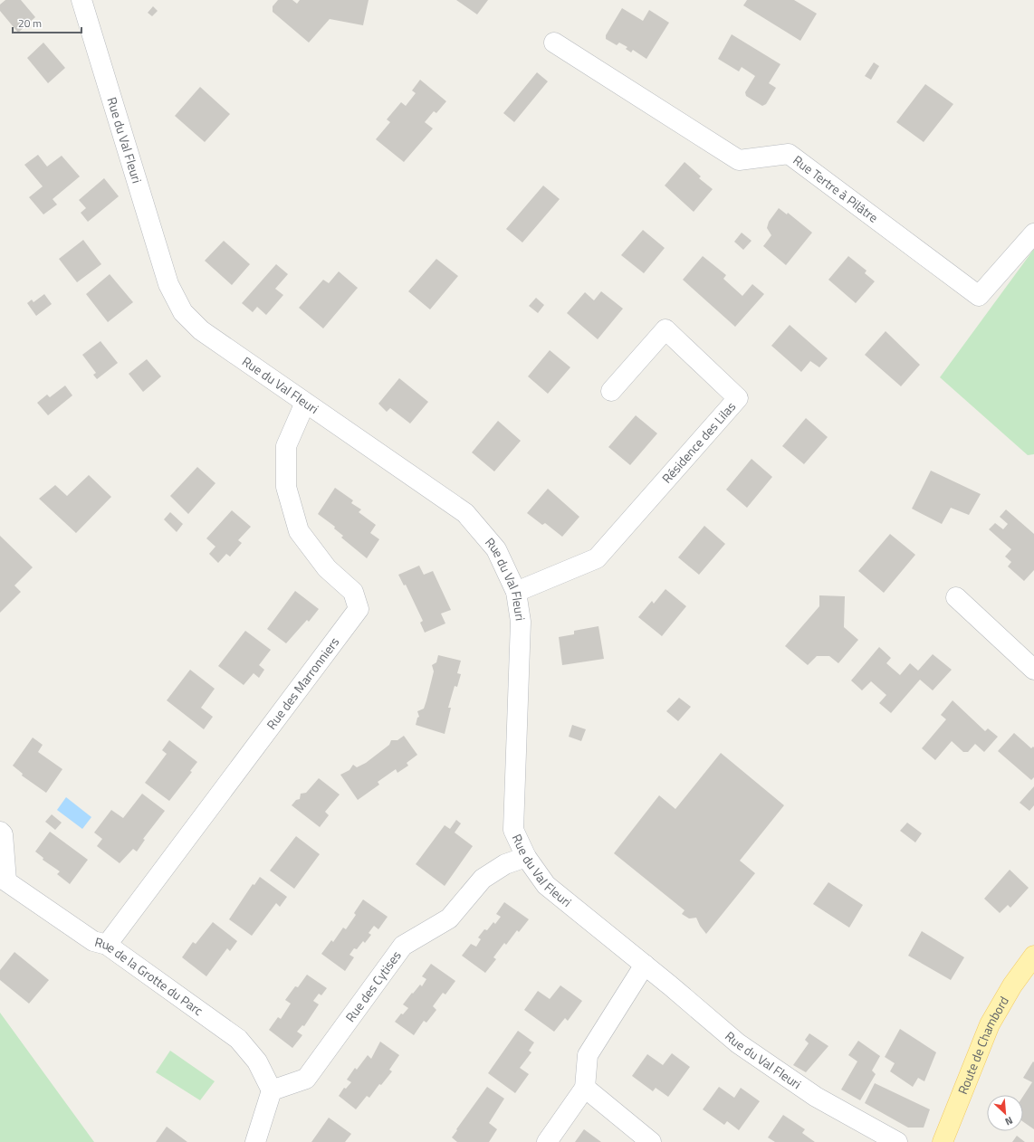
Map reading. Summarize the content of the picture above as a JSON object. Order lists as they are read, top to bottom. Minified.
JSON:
{"streets":{"main road":["Route de Chambord"],"street":["Rue du Val Fleuri","Rue Tertre à Pilâtre","Résidence des Lilas","Rue des Marronniers","Rue de la Grotte du Parc","Rue des Cytises"]},"crossings":[["Rue du Val Fleuri","Résidence des Lilas"],["Rue du Val Fleuri","Rue des Marronniers"],["Rue du Val Fleuri","Rue des Cytises"],["Rue des Marronniers","Rue de la Grotte du Parc"],["Rue de la Grotte du Parc","Rue des Cytises"]],"scale_bar":"20 m","north":"bottom right"}
